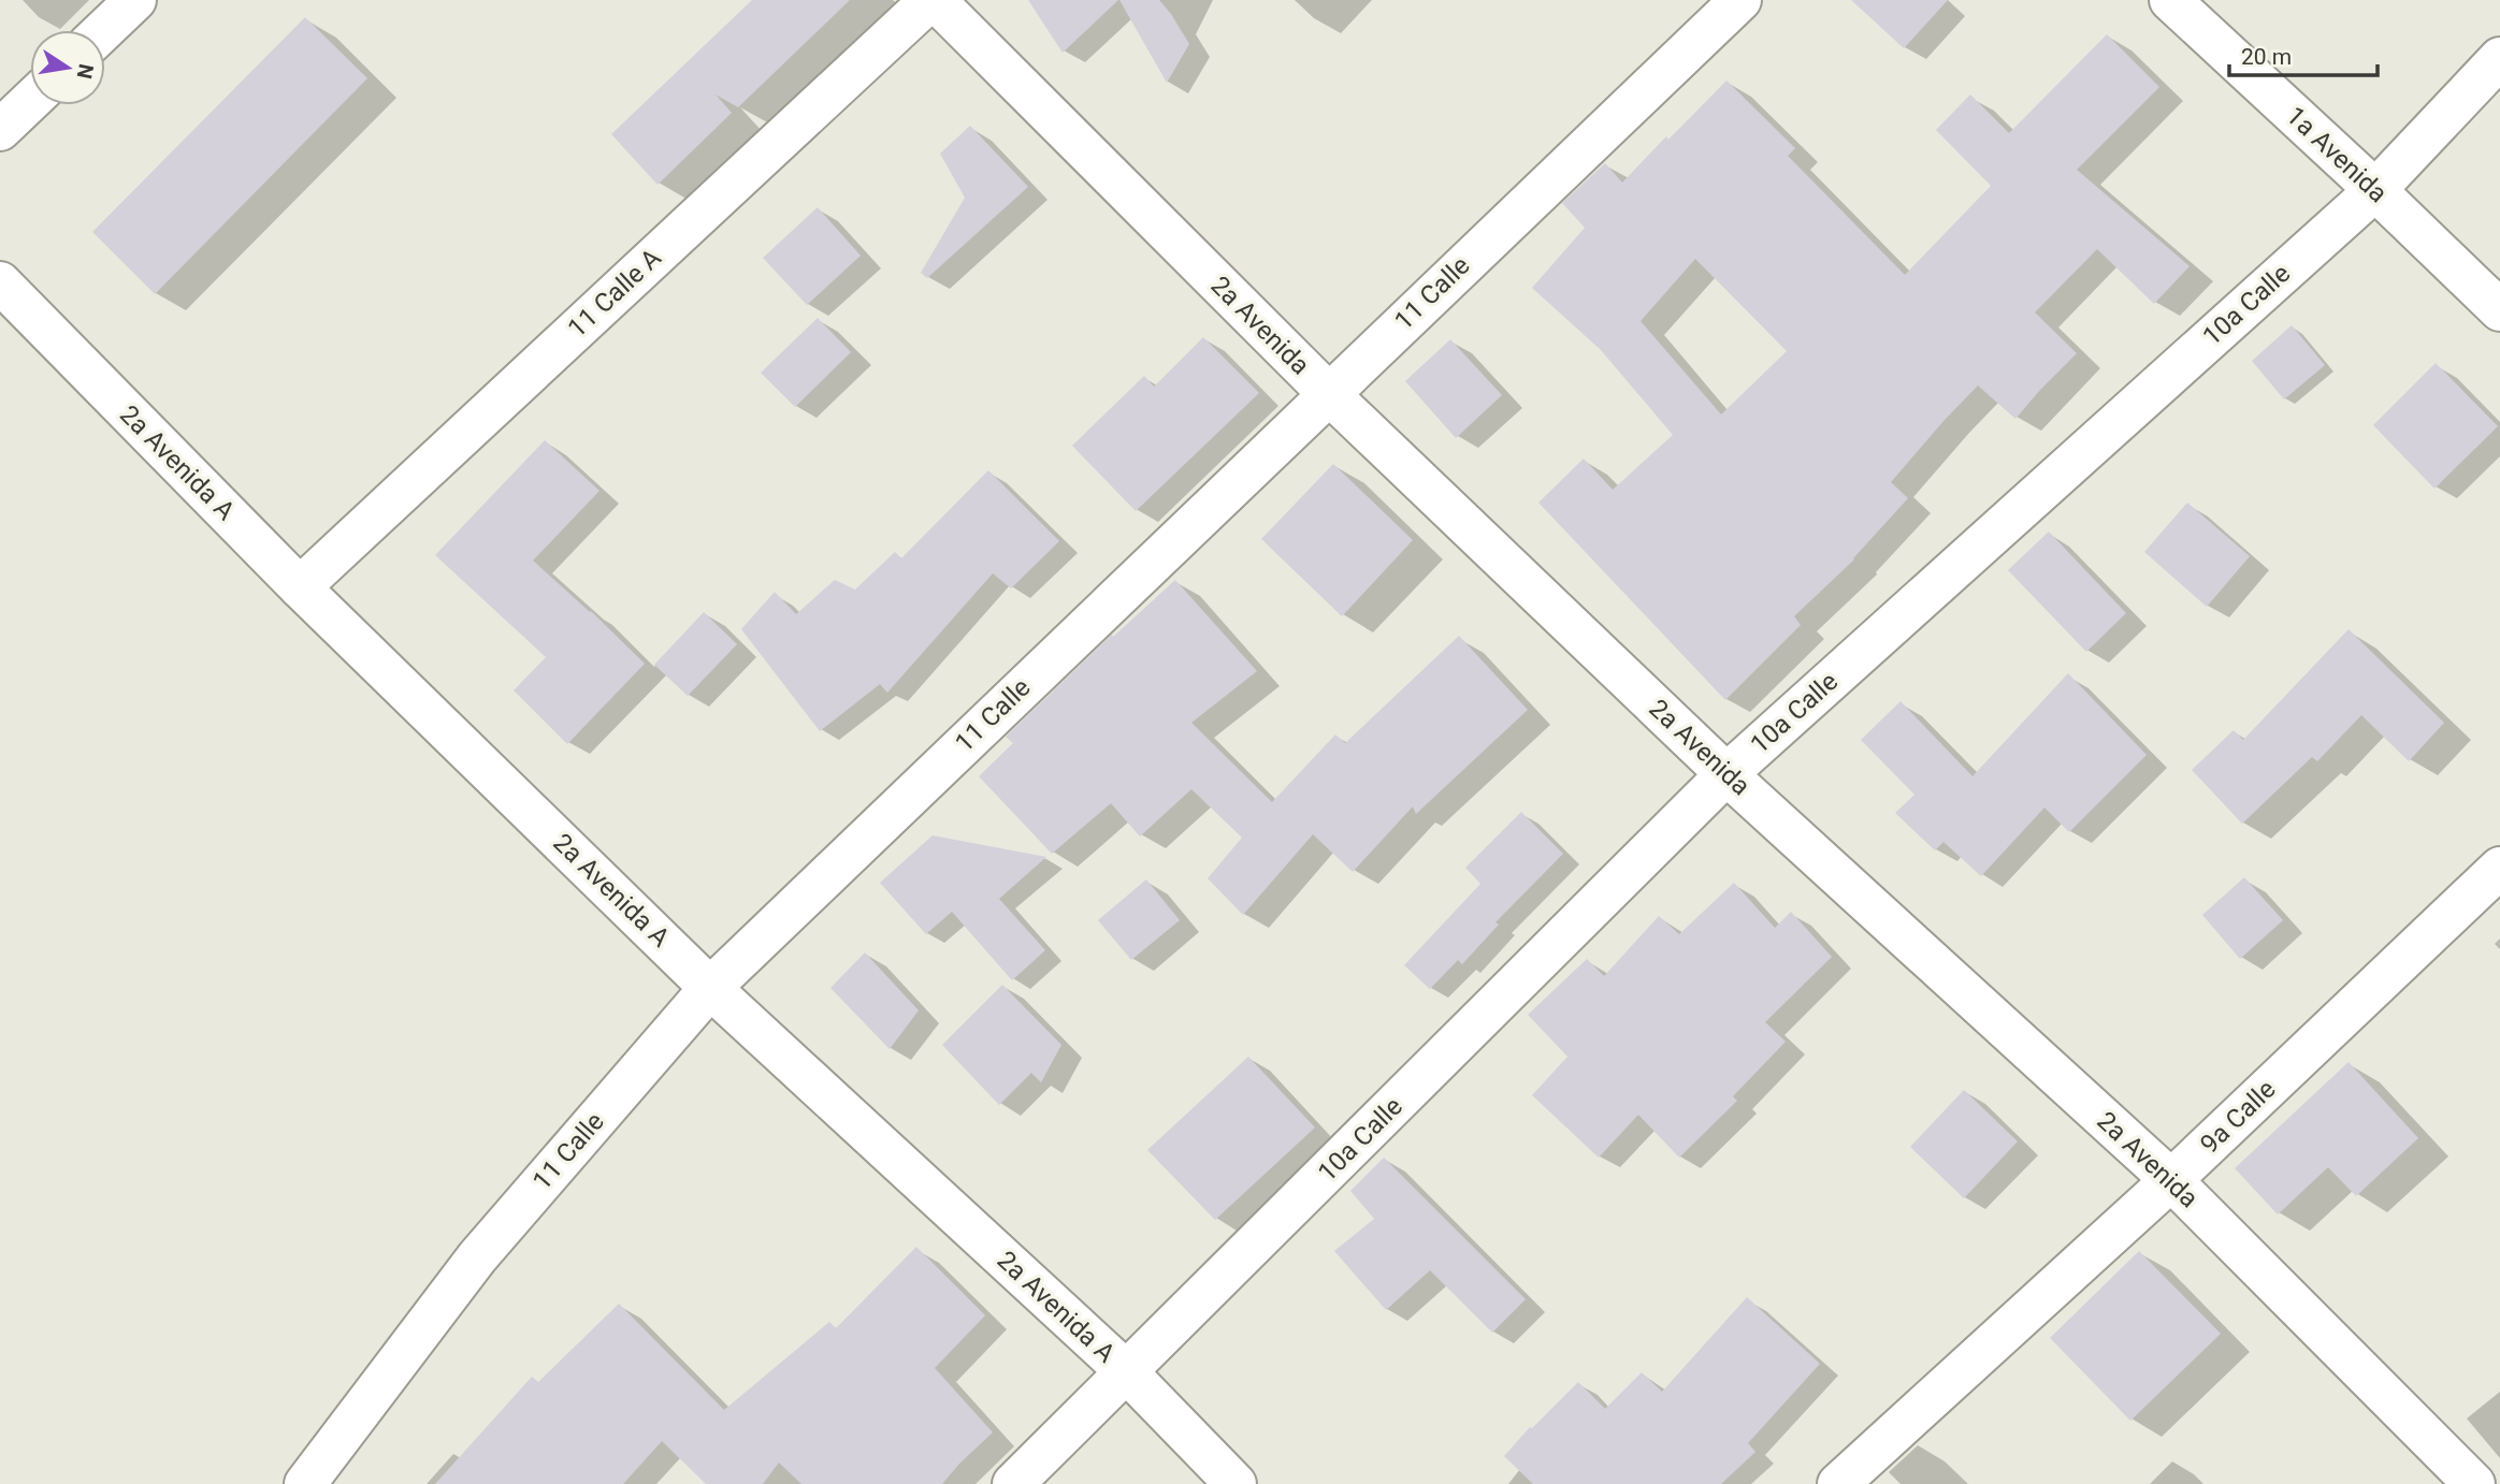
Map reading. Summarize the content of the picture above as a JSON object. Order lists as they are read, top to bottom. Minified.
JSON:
{"streets":{"street":["1a Avenida","11 Calle A","11 Calle","10a Calle","2a Avenida","2a Avenida A","9a Calle"]},"crossings":[["1a Avenida","10a Calle"],["11 Calle A","2a Avenida"],["11 Calle A","2a Avenida A"],["11 Calle","2a Avenida"],["11 Calle","2a Avenida A"],["10a Calle","2a Avenida"],["10a Calle","2a Avenida A"],["2a Avenida","9a Calle"]],"scale_bar":"20 m","north":"right"}
